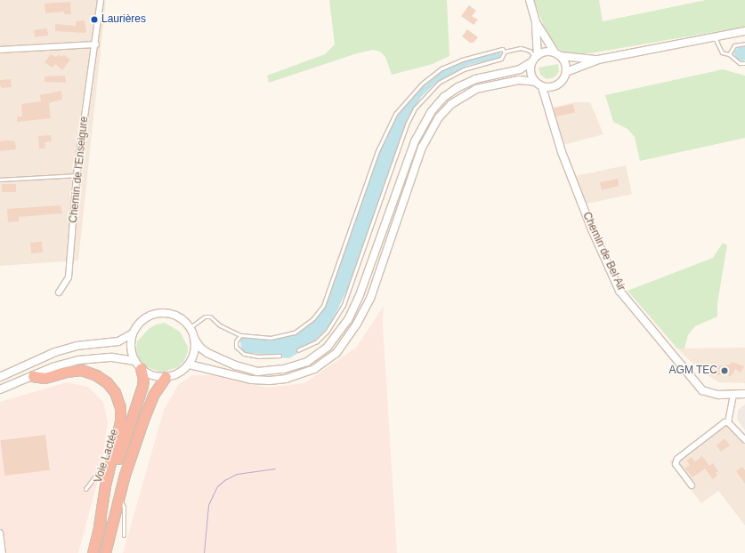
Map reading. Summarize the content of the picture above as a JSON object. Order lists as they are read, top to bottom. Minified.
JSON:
{"streets":{"highway":["Voie Lactée"],"main road":["Chemin de Bel Air"],"street":["Chemin de l'Enseigure"]},"places":["Laurières","AGM TEC"]}
